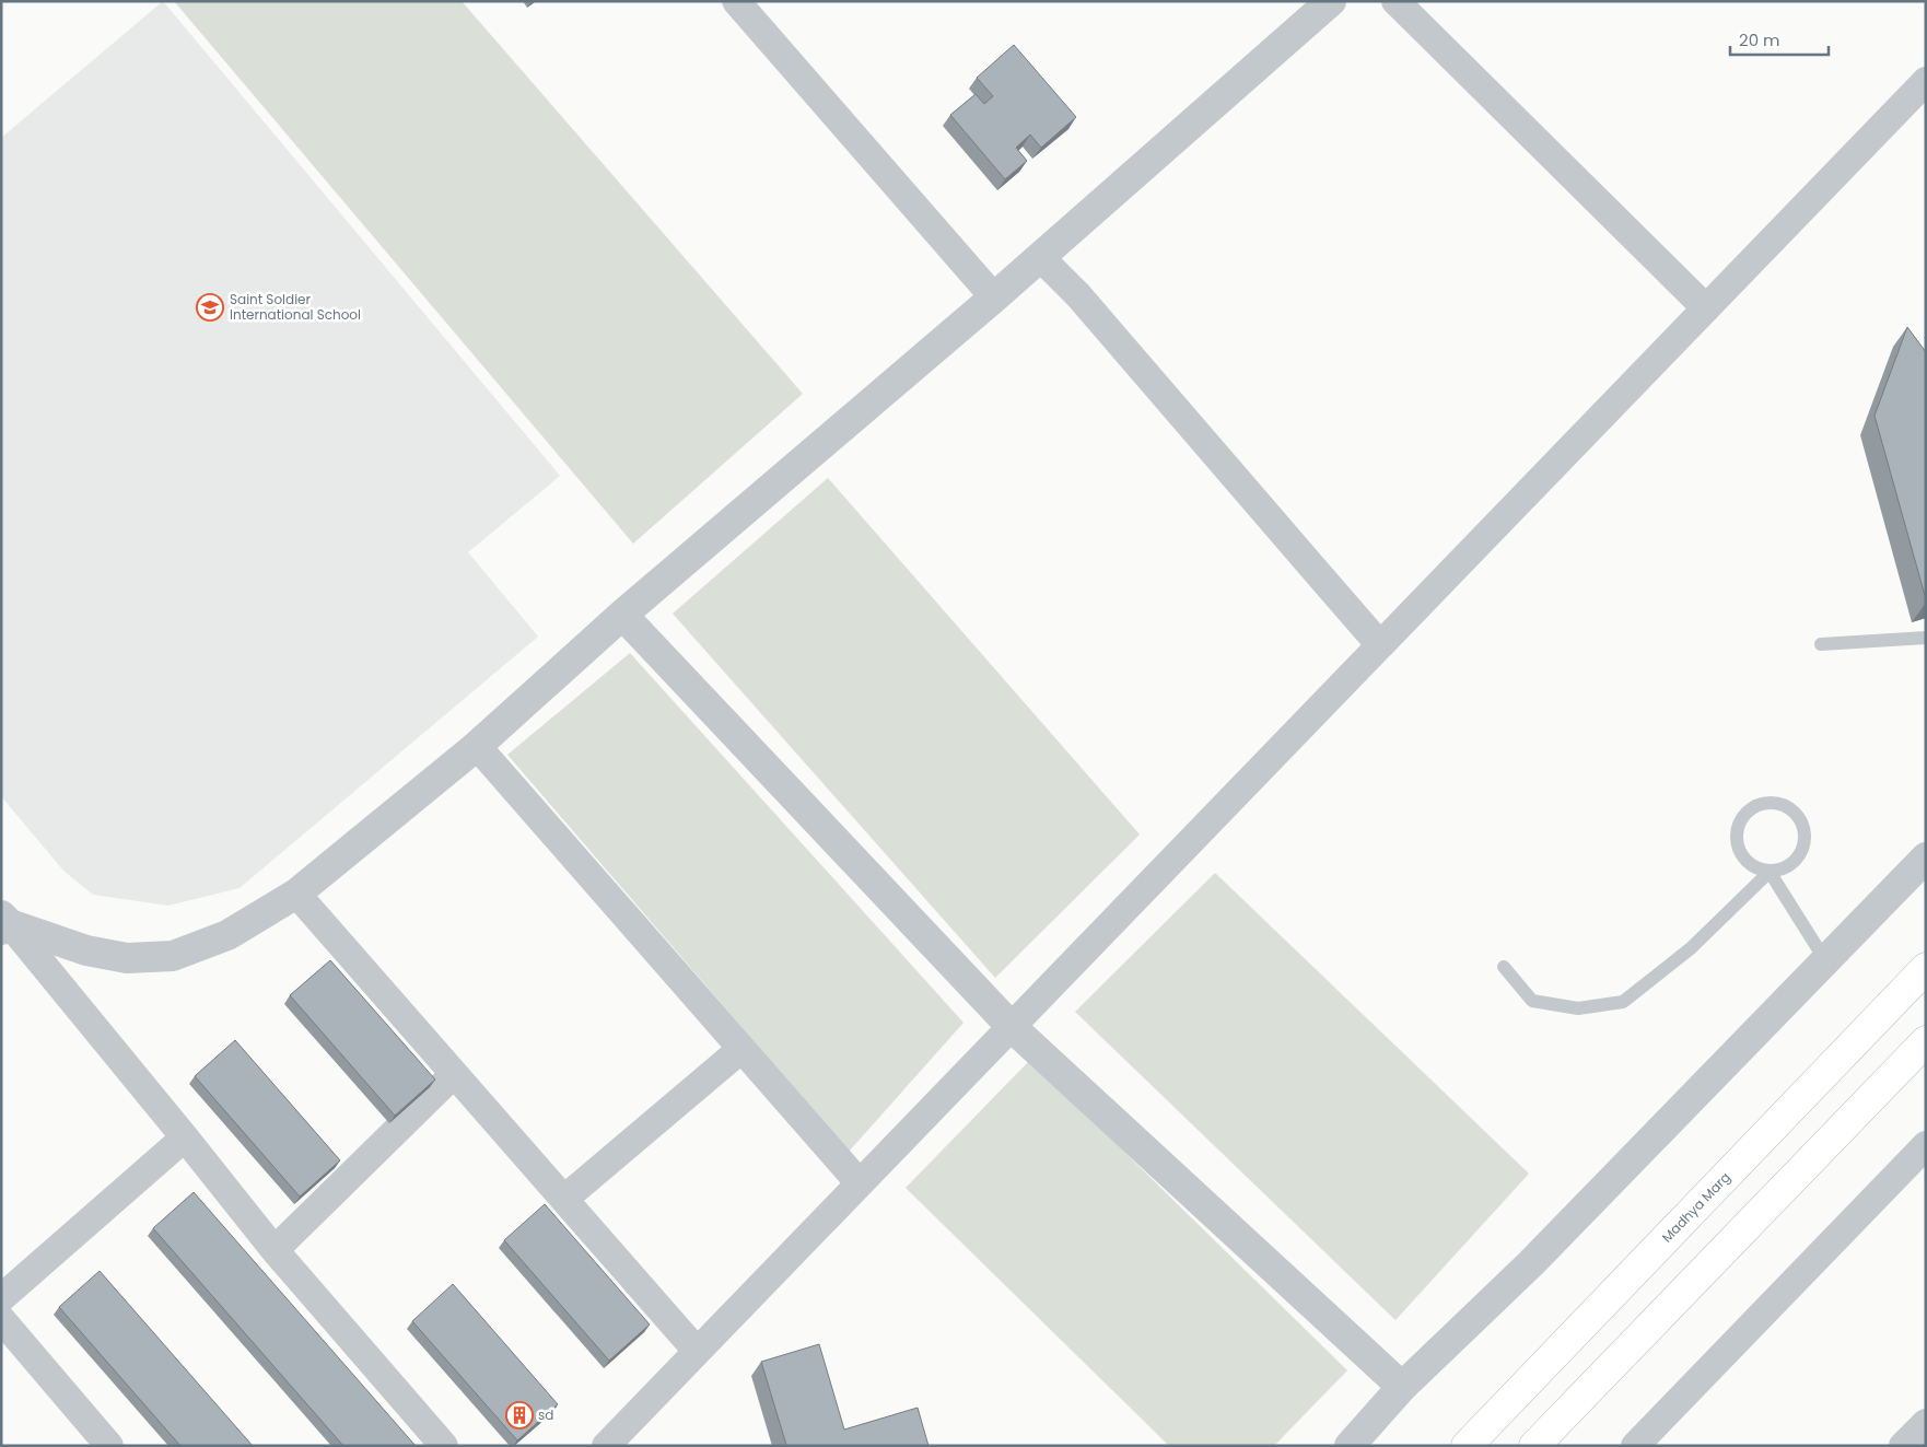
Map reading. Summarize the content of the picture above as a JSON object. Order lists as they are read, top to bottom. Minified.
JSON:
{"streets":{"main road":["Madhya Marg"]},"places":{"school or university":["Saint Soldier International School"],"building":["sd"]},"scale_bar":"20 m"}
